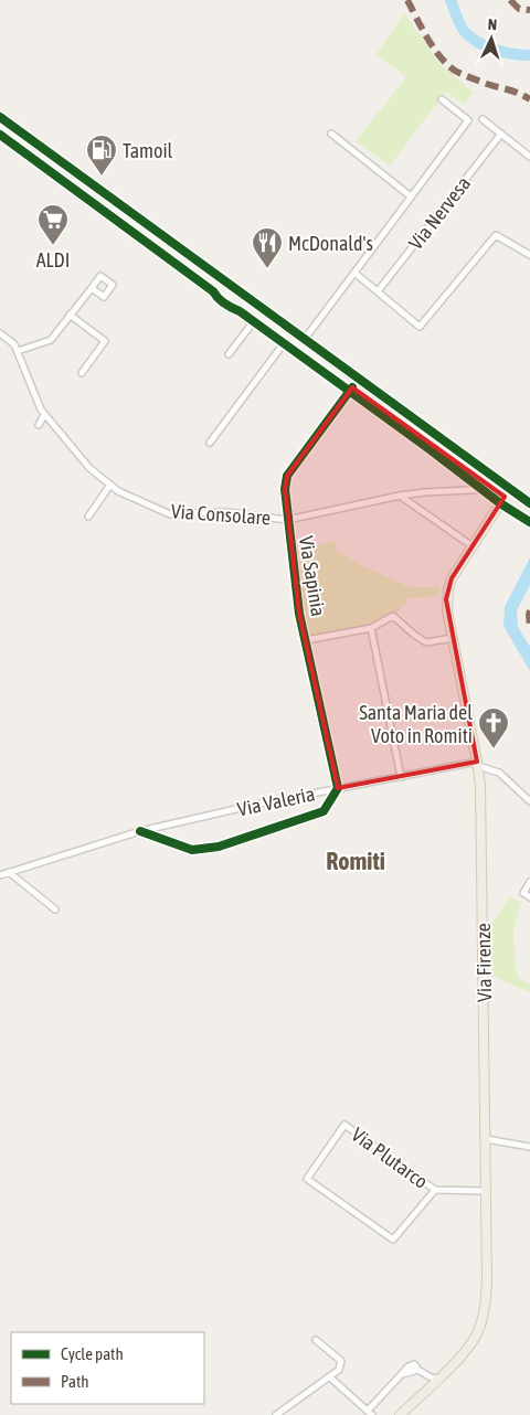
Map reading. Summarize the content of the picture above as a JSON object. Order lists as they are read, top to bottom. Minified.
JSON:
{"streets":{"main road":["Via Firenze"],"street":["Via Nervesa","Via Consolare","Via Sapinia","Via Valeria","Via Plutarco"]},"crossings":[["Via Consolare","Via Sapinia"],["Via Sapinia","Via Valeria"],["Via Valeria","Via Firenze"]],"districts":["Romiti"],"places":{"fuel station":["Tamoil"],"supermarket":["ALDI"],"restaurant":["McDonald's"],"church":["Santa Maria del Voto in Romiti"]},"legend":["Cycle path","Path"],"north":"top"}
